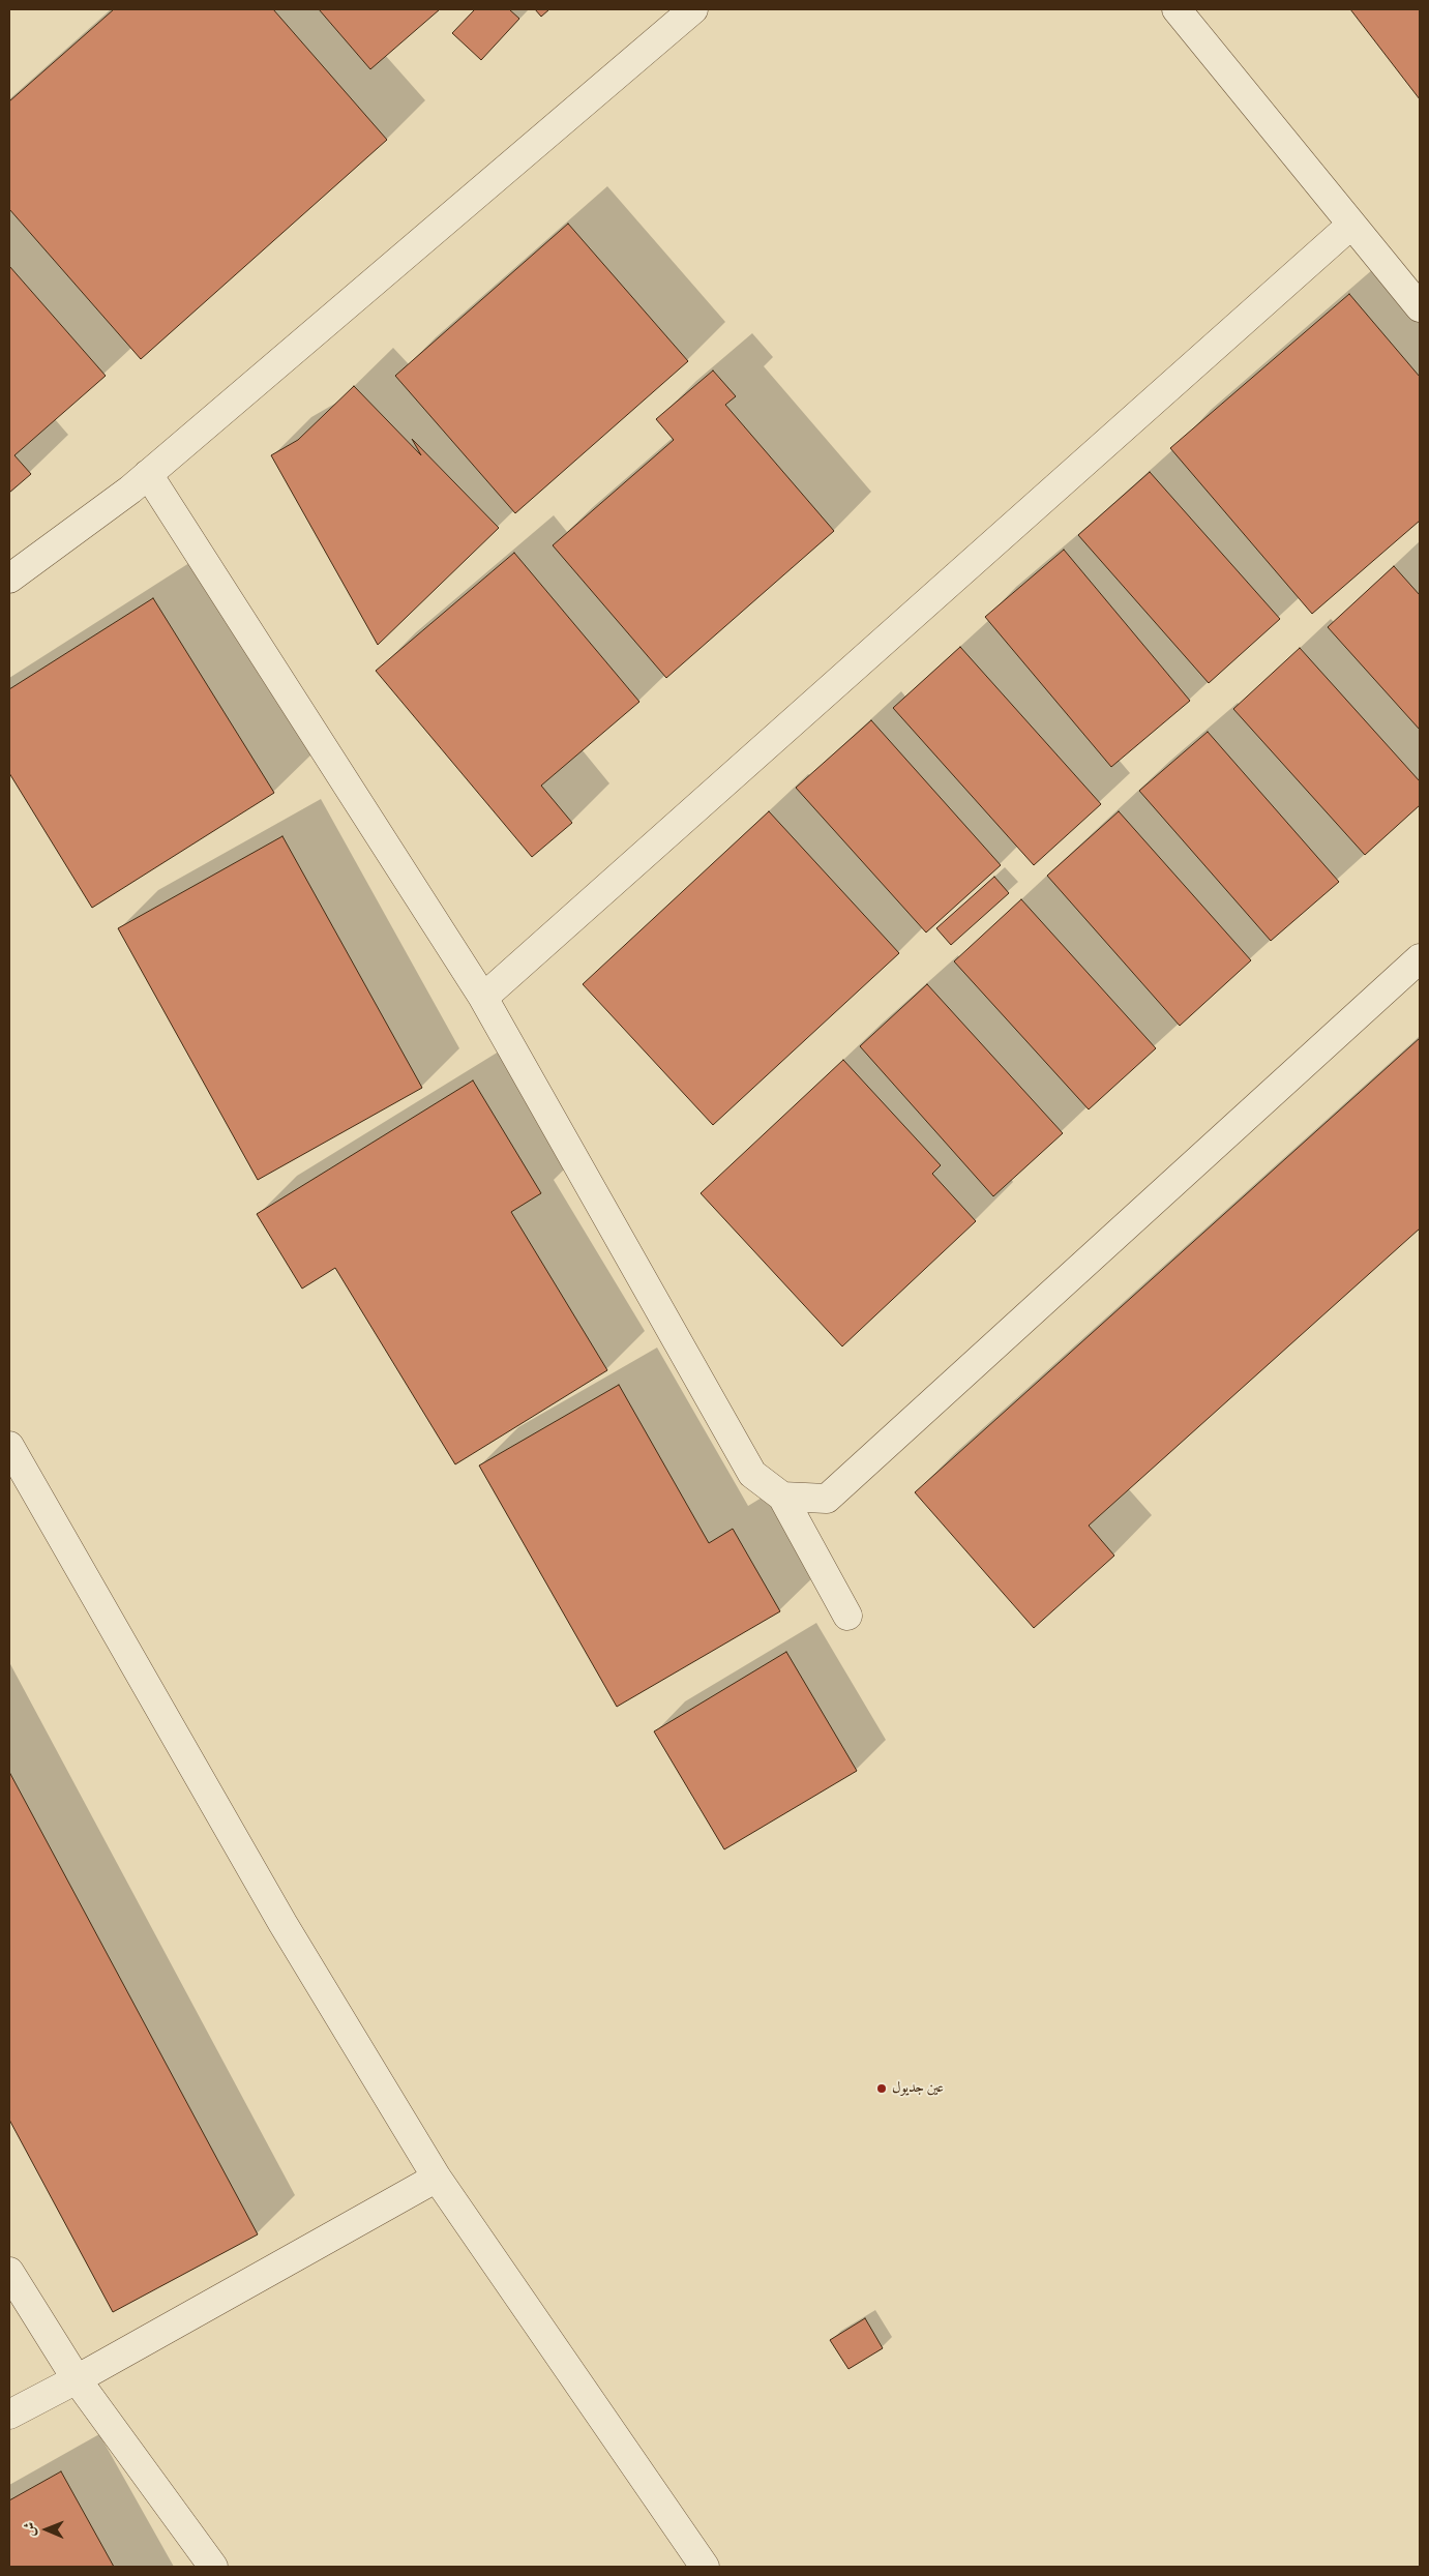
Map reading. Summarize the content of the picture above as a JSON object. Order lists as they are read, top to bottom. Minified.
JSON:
{"places":["عين جديول"],"north":"left"}
